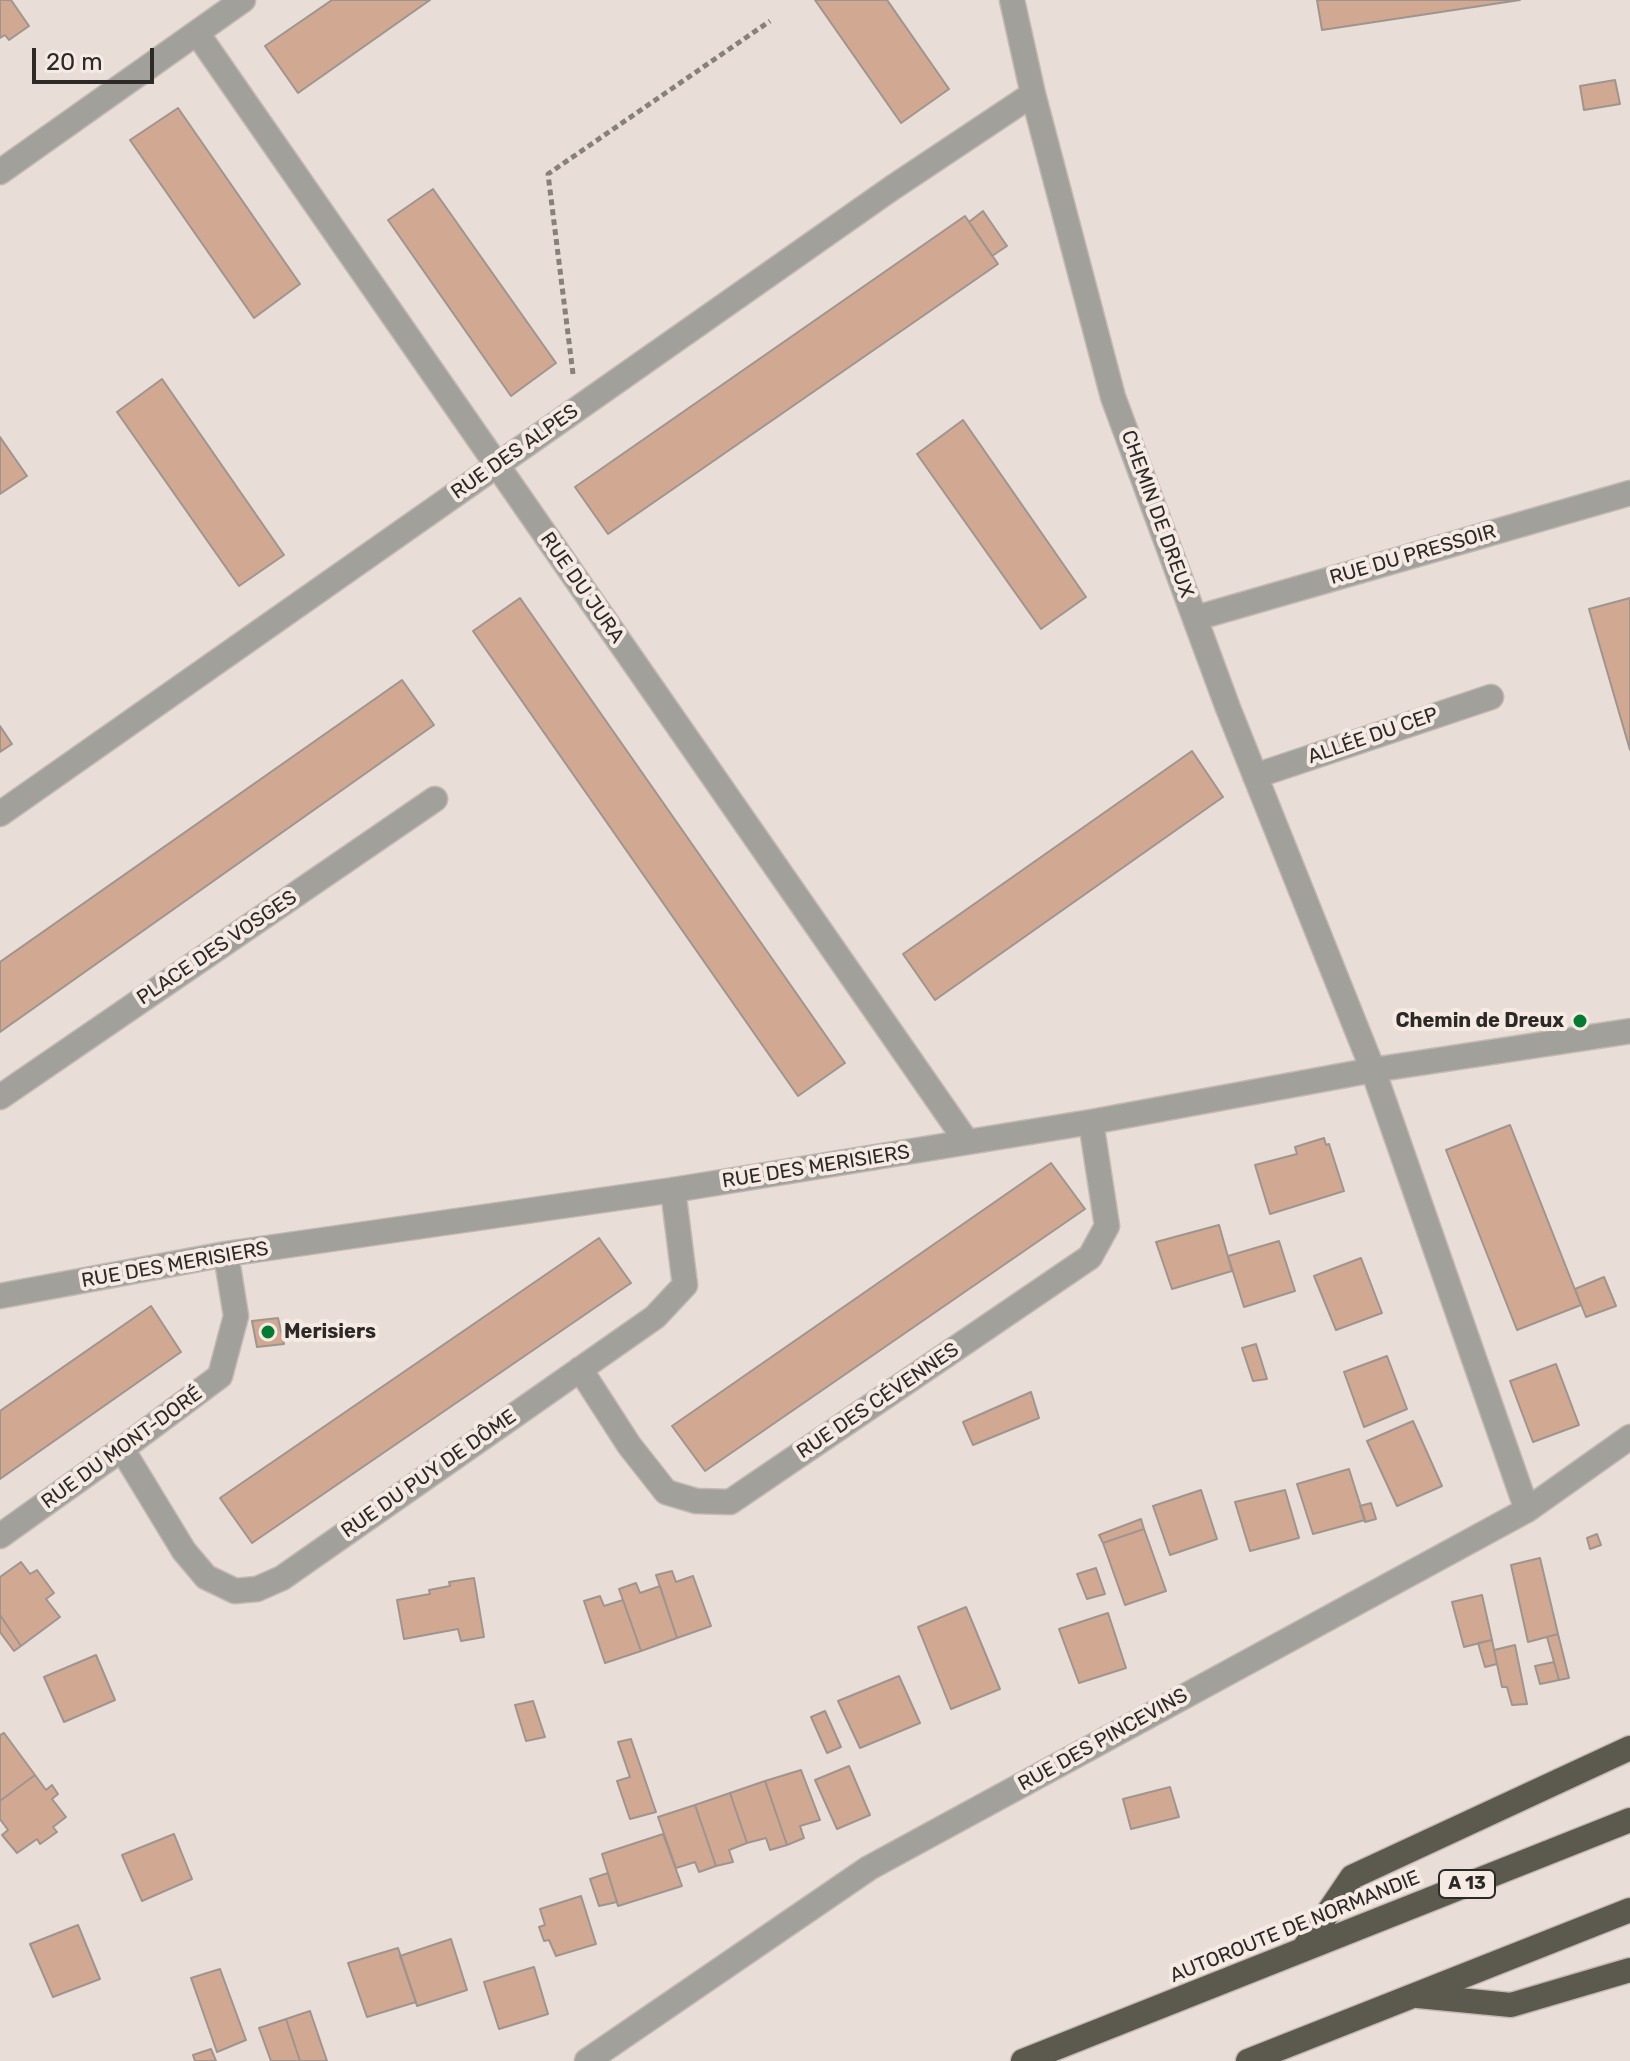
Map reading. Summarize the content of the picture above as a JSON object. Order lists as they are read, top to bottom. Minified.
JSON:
{"streets":{"highway":["A 13","AUTOROUTE DE NORMANDIE"],"street":["RUE DES ALPES","CHEMIN DE DREUX","RUE DU PRESSOIR","RUE DU JURA","ALLÉE DU CEP","PLACE DES VOSGES","RUE DES MERISIERS","RUE DES CÉVENNES","RUE DU MONT-DORÉ","RUE DU PUY DE DÔME","RUE DES PINCEVINS"]},"crossings":[["RUE DES ALPES","CHEMIN DE DREUX"],["RUE DES ALPES","RUE DU JURA"],["CHEMIN DE DREUX","RUE DU PRESSOIR"],["CHEMIN DE DREUX","ALLÉE DU CEP"],["CHEMIN DE DREUX","RUE DES MERISIERS"],["CHEMIN DE DREUX","RUE DES PINCEVINS"],["RUE DU JURA","RUE DES MERISIERS"],["RUE DES MERISIERS","RUE DES CÉVENNES"],["RUE DES MERISIERS","RUE DU MONT-DORÉ"],["RUE DES MERISIERS","RUE DU PUY DE DÔME"],["RUE DES CÉVENNES","RUE DU PUY DE DÔME"],["RUE DU MONT-DORÉ","RUE DU PUY DE DÔME"]],"places":["Chemin de Dreux","Merisiers"],"scale_bar":"20 m"}
